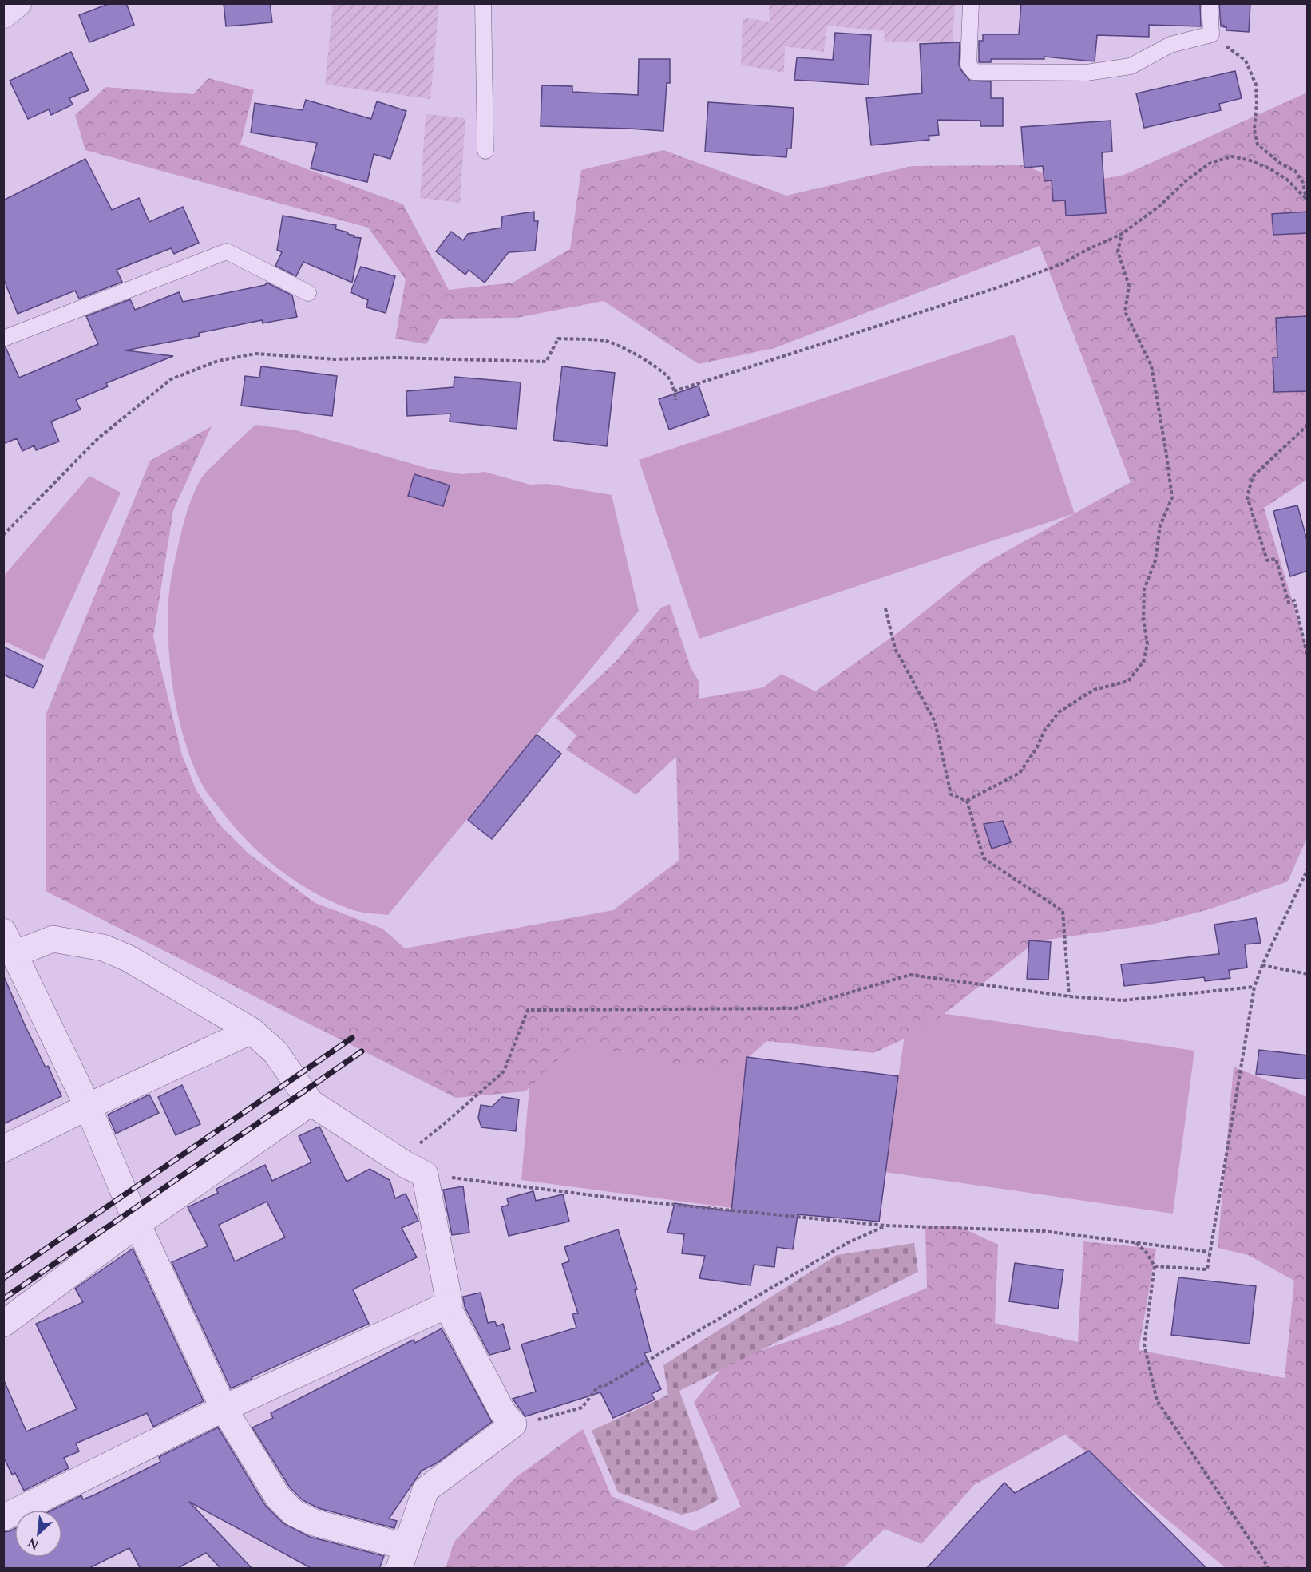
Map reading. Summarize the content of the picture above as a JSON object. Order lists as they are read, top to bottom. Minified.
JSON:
{"north":"bottom left"}
